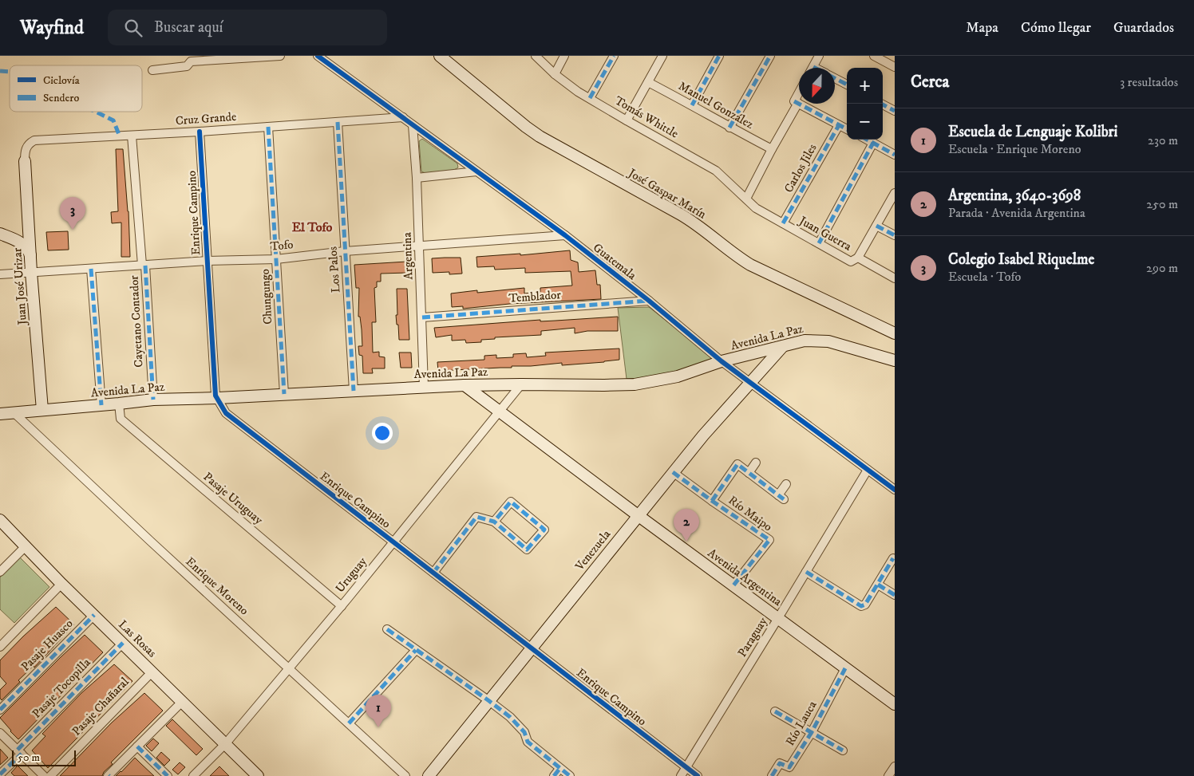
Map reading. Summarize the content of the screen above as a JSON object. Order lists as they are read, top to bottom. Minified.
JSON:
{"streets":{"street":["Manuel González","Tomás Whittle","Cruz Grande","Carlos Jiles","José Gaspar Marín","Enrique Campino","Juan Guerra","Tofo","Argentina","Guatemala","Los Palos","Juan José Urizar","Chungungo","Temblador","Cayetano Contador","Avenida La Paz","Pasaje Uruguay","Río Maipo","Venezuela","Uruguay","Avenida Argentina","Enrique Moreno","Paraguay","Las Rosas","Pasaje Huasco","Pasaje Tocopilla","Pasaje Chañaral","Río Lauca"]},"crossings":[["Tomás Whittle","Juan Guerra"],["Cruz Grande","Enrique Campino"],["Cruz Grande","Guatemala"],["Cruz Grande","Los Palos"],["Cruz Grande","Juan José Urizar"],["Cruz Grande","Chungungo"],["Cruz Grande","Cayetano Contador"],["Carlos Jiles","Juan Guerra"],["Enrique Campino","Tofo"],["Enrique Campino","Avenida La Paz"],["Enrique Campino","Venezuela"],["Enrique Campino","Uruguay"],["Enrique Campino","Paraguay"],["Tofo","Argentina"],["Tofo","Guatemala"],["Tofo","Los Palos"],["Tofo","Juan José Urizar"],["Tofo","Chungungo"],["Tofo","Cayetano Contador"],["Argentina","Guatemala"],["Argentina","Temblador"],["Argentina","Avenida La Paz"],["Guatemala","Temblador"],["Guatemala","Avenida La Paz"],["Guatemala","Venezuela"],["Guatemala","Paraguay"],["Los Palos","Avenida La Paz"],["Juan José Urizar","Avenida La Paz"],["Chungungo","Avenida La Paz"],["Cayetano Contador","Avenida La Paz"],["Avenida La Paz","Pasaje Uruguay"],["Avenida La Paz","Venezuela"],["Avenida La Paz","Uruguay"],["Avenida La Paz","Avenida Argentina"],["Avenida La Paz","Enrique Moreno"],["Pasaje Uruguay","Uruguay"],["Río Maipo","Venezuela"],["Río Maipo","Avenida Argentina"],["Venezuela","Avenida Argentina"],["Uruguay","Avenida Argentina"],["Uruguay","Enrique Moreno"],["Uruguay","Las Rosas"],["Avenida Argentina","Paraguay"],["Avenida Argentina","Río Lauca"],["Las Rosas","Pasaje Huasco"],["Las Rosas","Pasaje Tocopilla"],["Las Rosas","Pasaje Chañaral"]],"districts":["El Tofo"],"legend":["Ciclovía","Sendero"],"scale_bar":"50 m","north":"bottom","page":{"header":"Wayfind","search":"Buscar aquí","nav":["Mapa","Cómo llegar","Guardados"],"heading":["Cerca","3 resultados"],"map_buttons":["+","−"],"list":[{"mark":"1","name":"Escuela de Lenguaje Kolibri","note":"Escuela · Enrique Moreno","value":"230 m"},{"mark":"2","name":"Argentina, 3640-3698","note":"Parada · Avenida Argentina","value":"250 m"},{"mark":"3","name":"Colegio Isabel Riquelme","note":"Escuela · Tofo","value":"290 m"}],"pins":["3","2","1"],"scale":"50 m"}}
